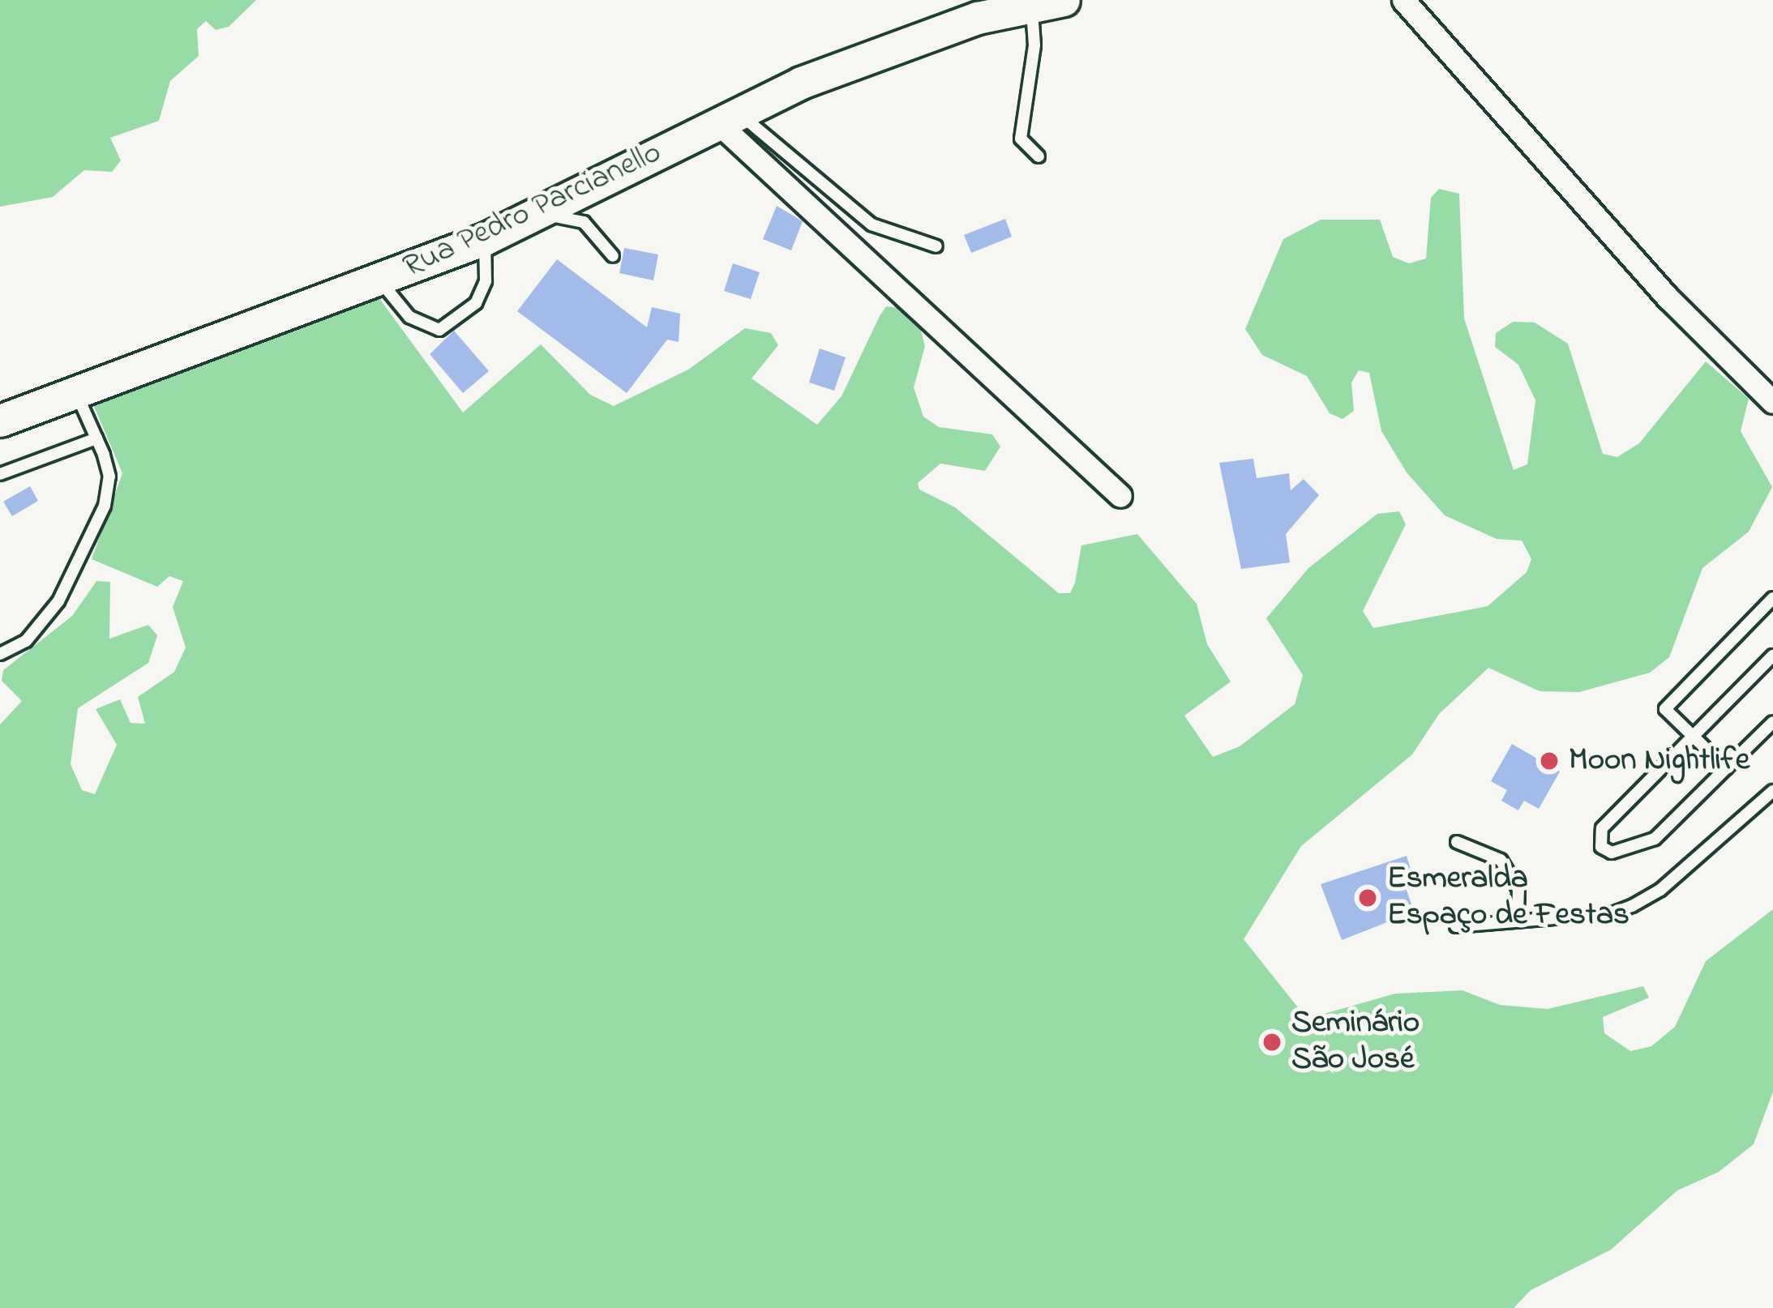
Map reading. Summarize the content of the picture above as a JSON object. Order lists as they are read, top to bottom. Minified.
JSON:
{"streets":{"street":["Rua Pedro Parcianello"]},"places":["Moon Nightlife","Esmeralda Espaço de Festas","Seminário São José"]}
